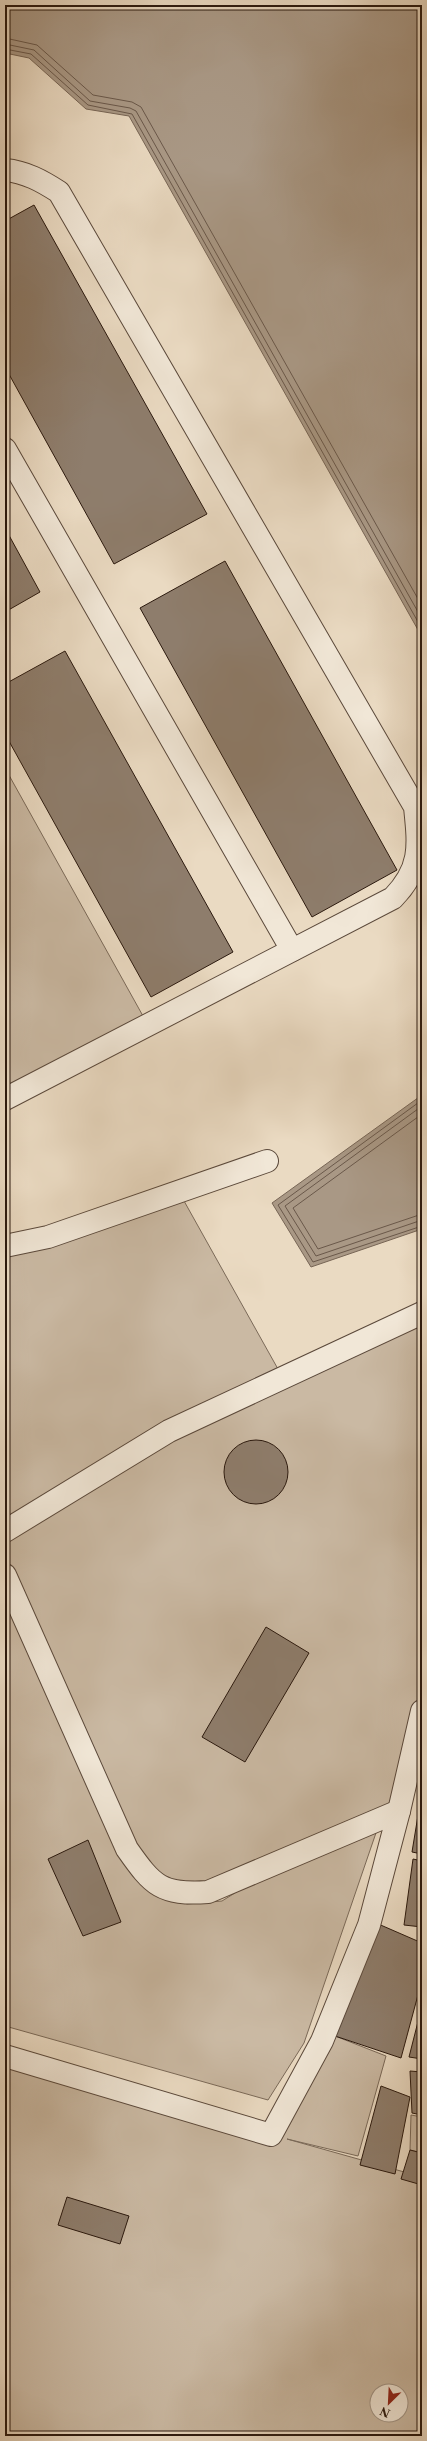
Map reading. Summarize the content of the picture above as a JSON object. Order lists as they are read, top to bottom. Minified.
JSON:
{"north":"bottom left"}
